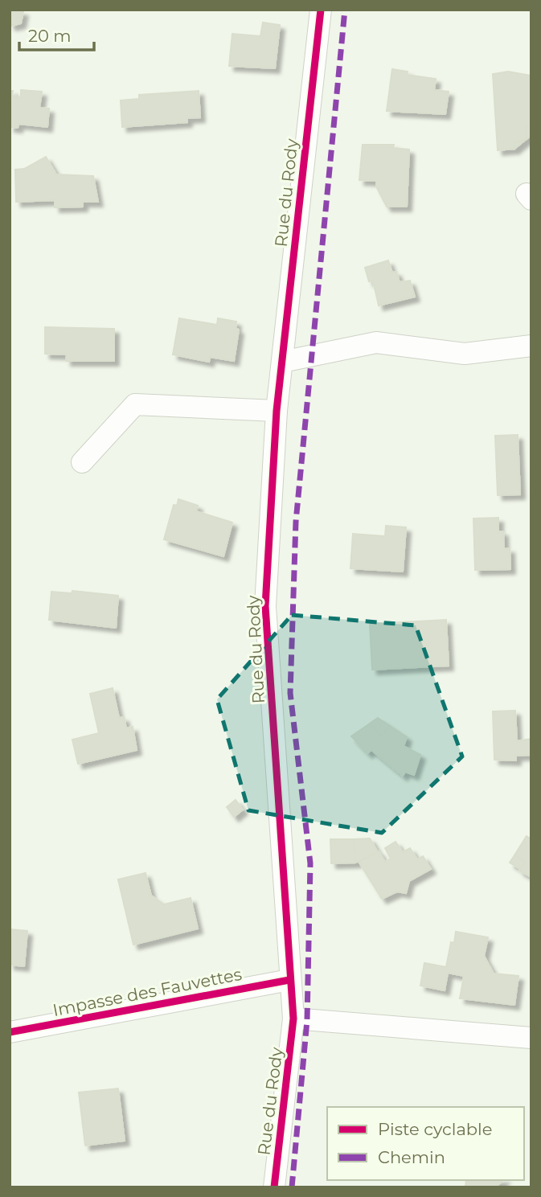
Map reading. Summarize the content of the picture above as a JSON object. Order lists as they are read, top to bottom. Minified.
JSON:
{"streets":{"street":["Rue du Rody","Impasse des Fauvettes"]},"crossings":[["Rue du Rody","Impasse des Fauvettes"]],"legend":["Piste cyclable","Chemin"],"scale_bar":"20 m"}
